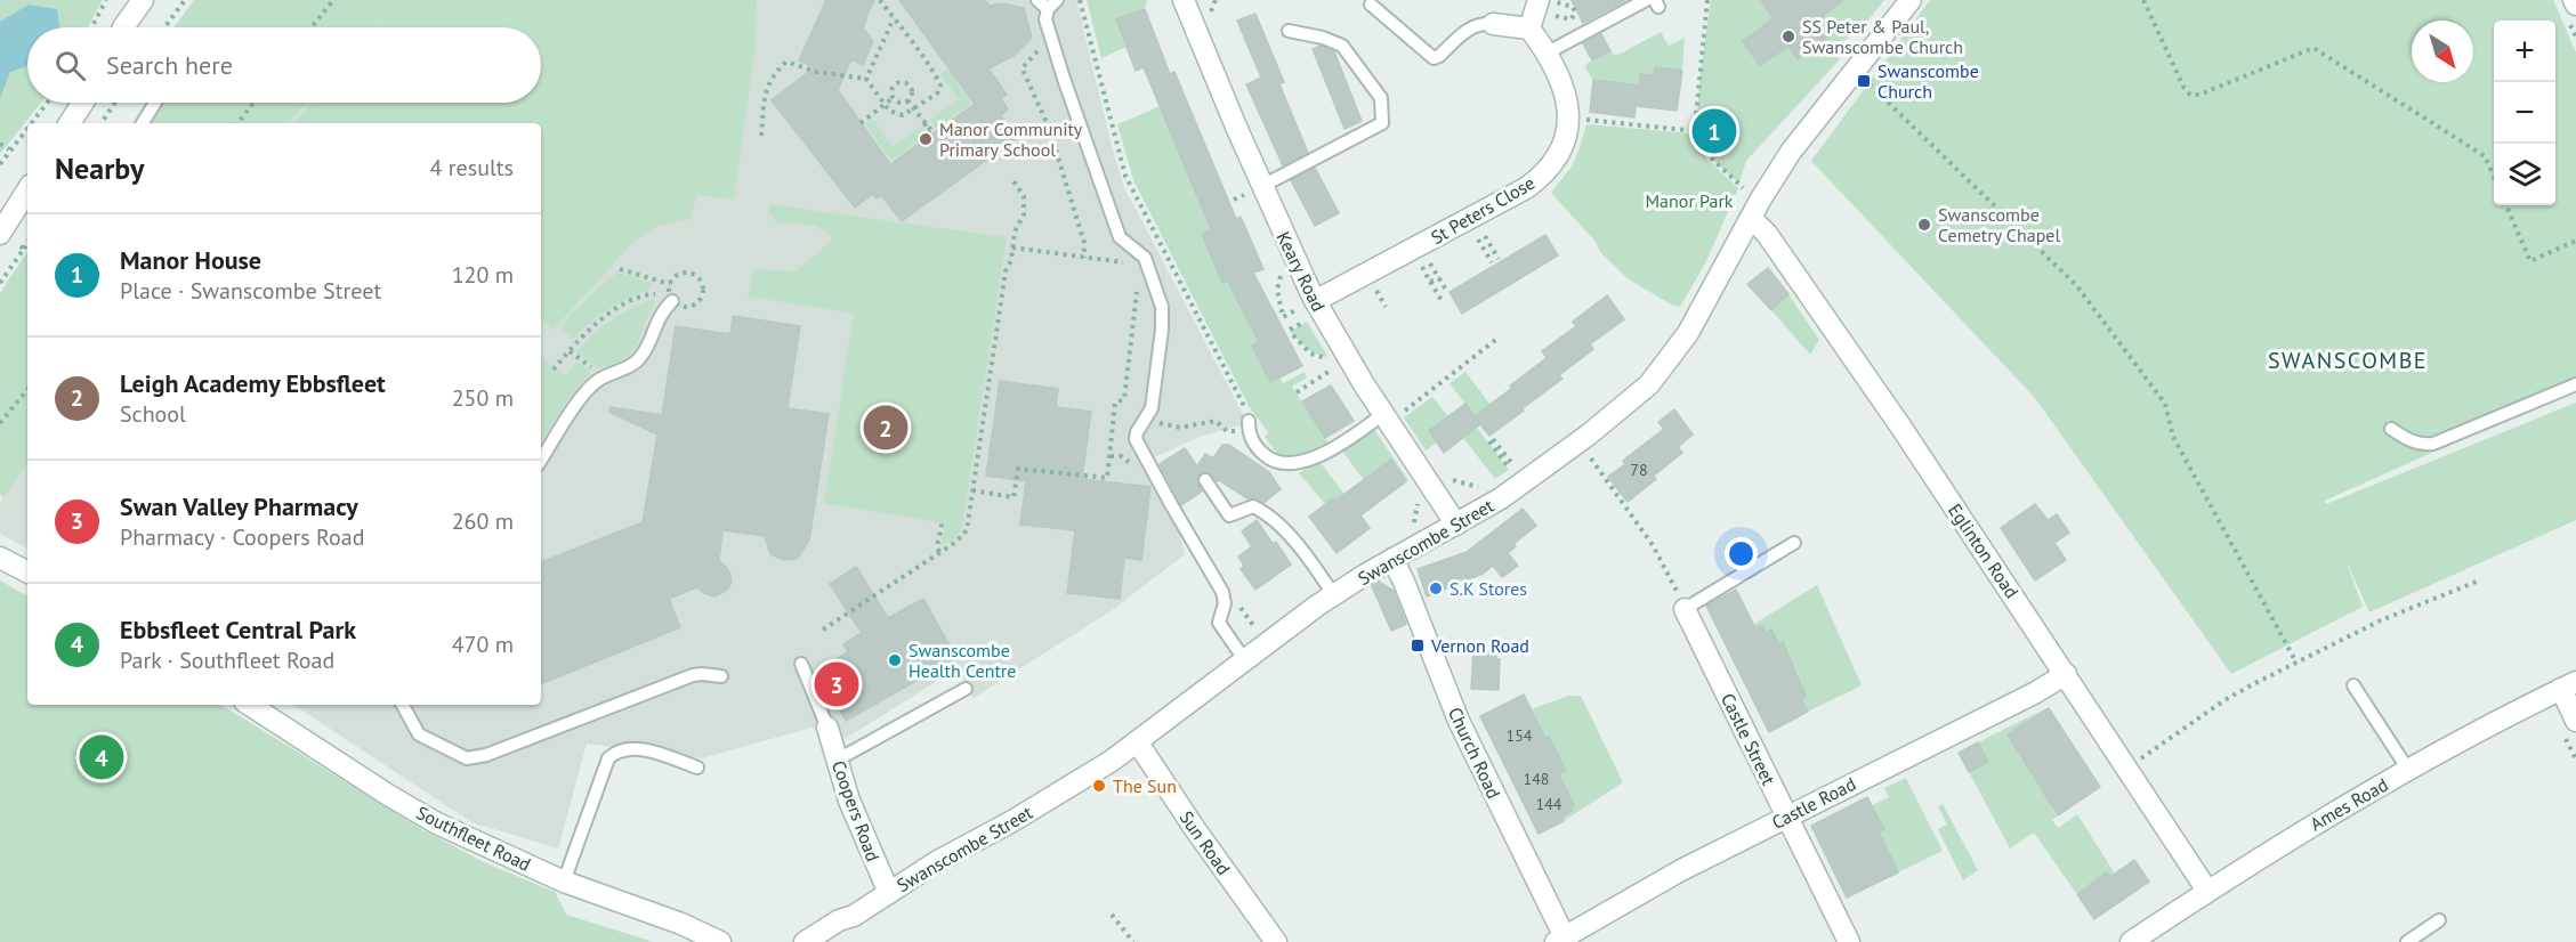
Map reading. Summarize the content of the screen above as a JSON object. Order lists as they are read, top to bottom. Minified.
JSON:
{"streets":{"street":["St Peters Close","Keary Road","Swanscombe Street","Eglinton Road","Castle Street","Church Road","Castle Road","Ames Road","Coopers Road","Southfleet Road","Sun Road"]},"crossings":[["St Peters Close","Keary Road"],["Keary Road","Swanscombe Street"],["Swanscombe Street","Eglinton Road"],["Swanscombe Street","Church Road"],["Swanscombe Street","Coopers Road"],["Swanscombe Street","Sun Road"],["Eglinton Road","Castle Road"],["Eglinton Road","Ames Road"],["Castle Street","Castle Road"],["Church Road","Castle Road"]],"districts":["SWANSCOMBE"],"parks":["Manor Park"],"places":{"other":["SS Peter & Paul, Swanscombe Church","Manor Community Primary School","Swanscombe Cemetry Chapel","S.K Stores","Swanscombe Health Centre","The Sun"],"transit":["Swanscombe Church","Vernon Road"]},"house_numbers":["78","154","148","144"],"north":"bottom right","page":{"map_buttons":["+","−"],"search":"Search here","pins":["1","2","3","4"],"heading":["Nearby","4 results"],"list":[{"mark":"1","name":"Manor House","note":"Place · Swanscombe Street","value":"120 m"},{"mark":"2","name":"Leigh Academy Ebbsfleet","note":"School","value":"250 m"},{"mark":"3","name":"Swan Valley Pharmacy","note":"Pharmacy · Coopers Road","value":"260 m"},{"mark":"4","name":"Ebbsfleet Central Park","note":"Park · Southfleet Road","value":"470 m"}]}}
